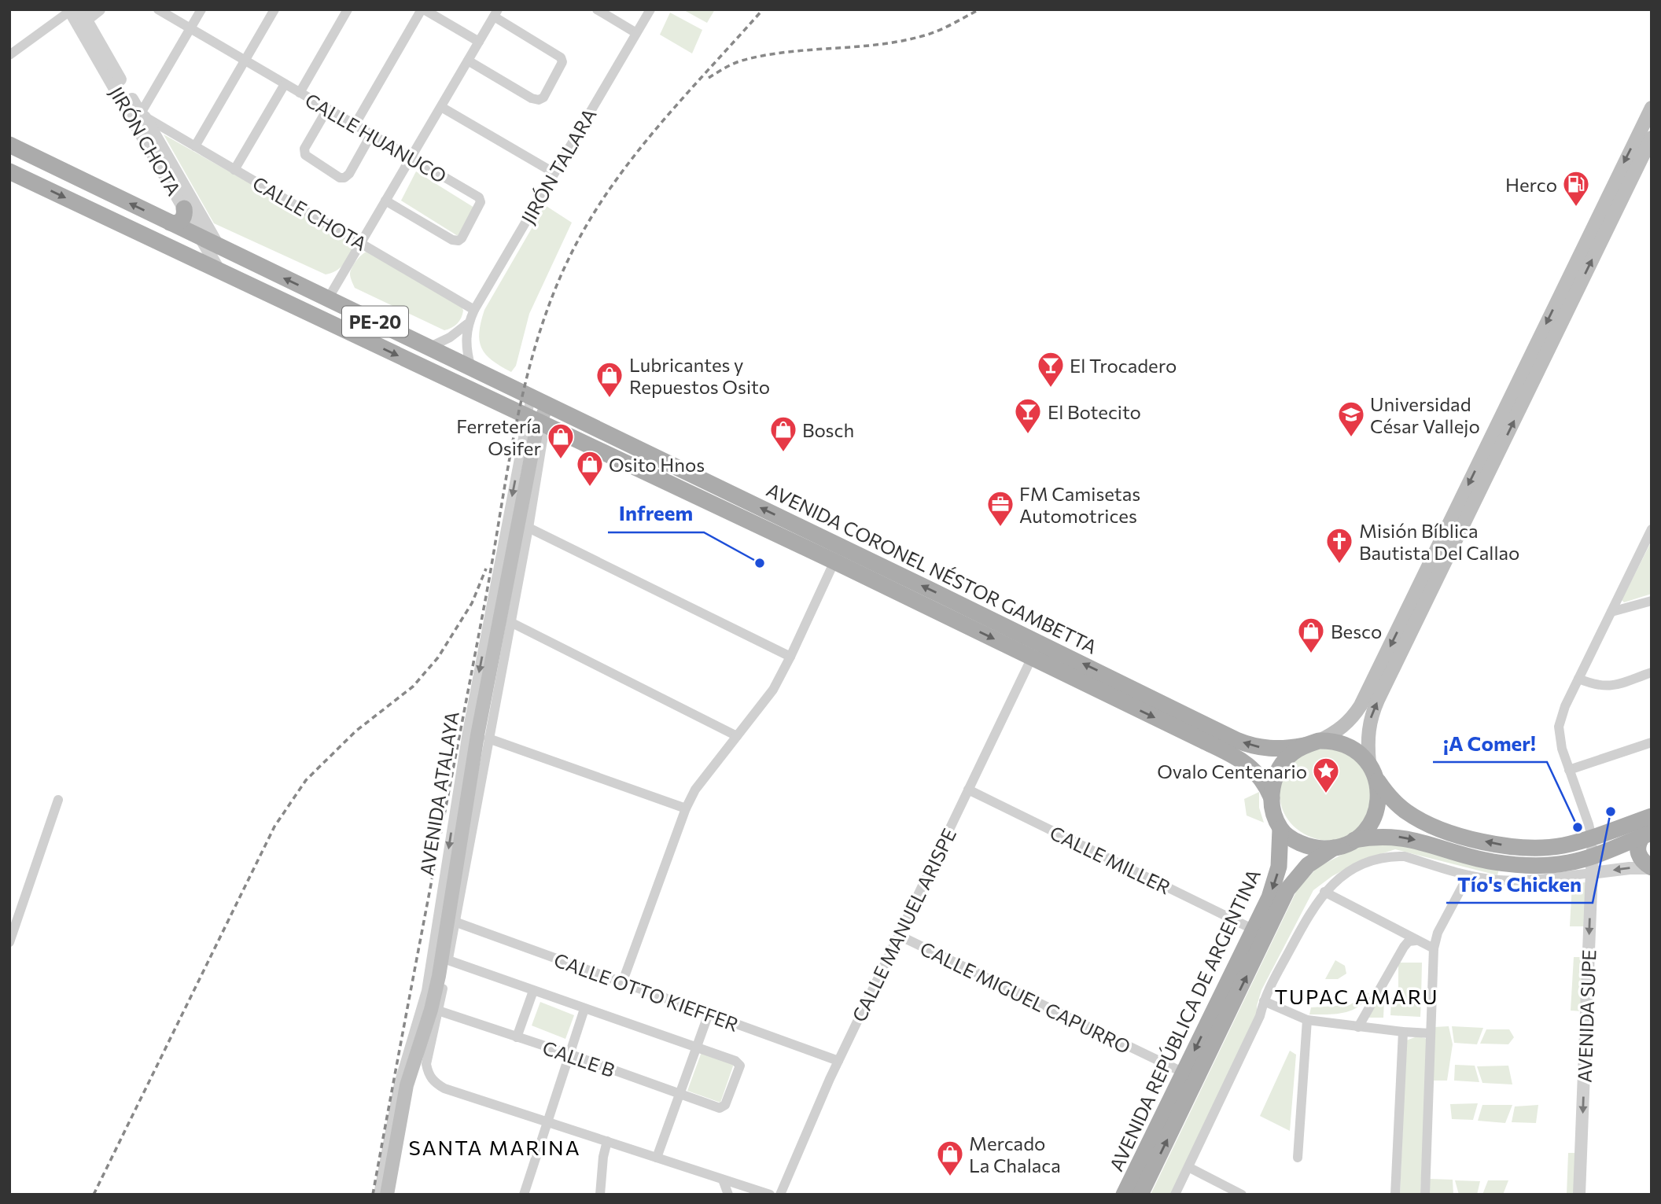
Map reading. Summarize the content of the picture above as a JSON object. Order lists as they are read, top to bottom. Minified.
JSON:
{"streets":{"main road":["PE-20","AVENIDA CORONEL NÉSTOR GAMBETTA","AVENIDA ATALAYA","AVENIDA REPÚBLICA DE ARGENTINA"],"street":["CALLE HUANUCO","JIRÓN CHOTA","JIRÓN TALARA","CALLE CHOTA","CALLE MILLER","CALLE MANUEL ARISPE","CALLE OTTO KIEFFER","CALLE MIGUEL CAPURRO","AVENIDA SUPE","CALLE B"]},"crossings":[["JIRÓN CHOTA","CALLE CHOTA"],["JIRÓN CHOTA","PE-20"],["JIRÓN TALARA","CALLE CHOTA"],["JIRÓN TALARA","PE-20"],["PE-20","AVENIDA CORONEL NÉSTOR GAMBETTA"],["PE-20","AVENIDA ATALAYA"],["AVENIDA CORONEL NÉSTOR GAMBETTA","AVENIDA ATALAYA"],["AVENIDA CORONEL NÉSTOR GAMBETTA","CALLE MANUEL ARISPE"],["AVENIDA CORONEL NÉSTOR GAMBETTA","AVENIDA REPÚBLICA DE ARGENTINA"],["AVENIDA ATALAYA","CALLE OTTO KIEFFER"],["AVENIDA ATALAYA","CALLE B"],["CALLE MILLER","CALLE MANUEL ARISPE"],["CALLE MILLER","AVENIDA REPÚBLICA DE ARGENTINA"],["CALLE MANUEL ARISPE","CALLE OTTO KIEFFER"],["CALLE MANUEL ARISPE","CALLE MIGUEL CAPURRO"],["CALLE MIGUEL CAPURRO","AVENIDA REPÚBLICA DE ARGENTINA"]],"one_way":["AVENIDA SUPE"],"districts":["TUPAC AMARU","SANTA MARINA"],"places":{"fuel station":["Herco"],"bar":["El Trocadero","El Botecito"],"shop":["Lubricantes y Repuestos Osito","Bosch","Ferretería Osifer","Osito Hnos","Besco","Mercado La Chalaca"],"school or university":["Universidad César Vallejo"],"office":["FM Camisetas Automotrices"],"other":["Infreem","Tío's Chicken","¡A Comer!"],"church":["Misión Bíblica Bautista Del Callao"],"place":["Ovalo Centenario"]}}
